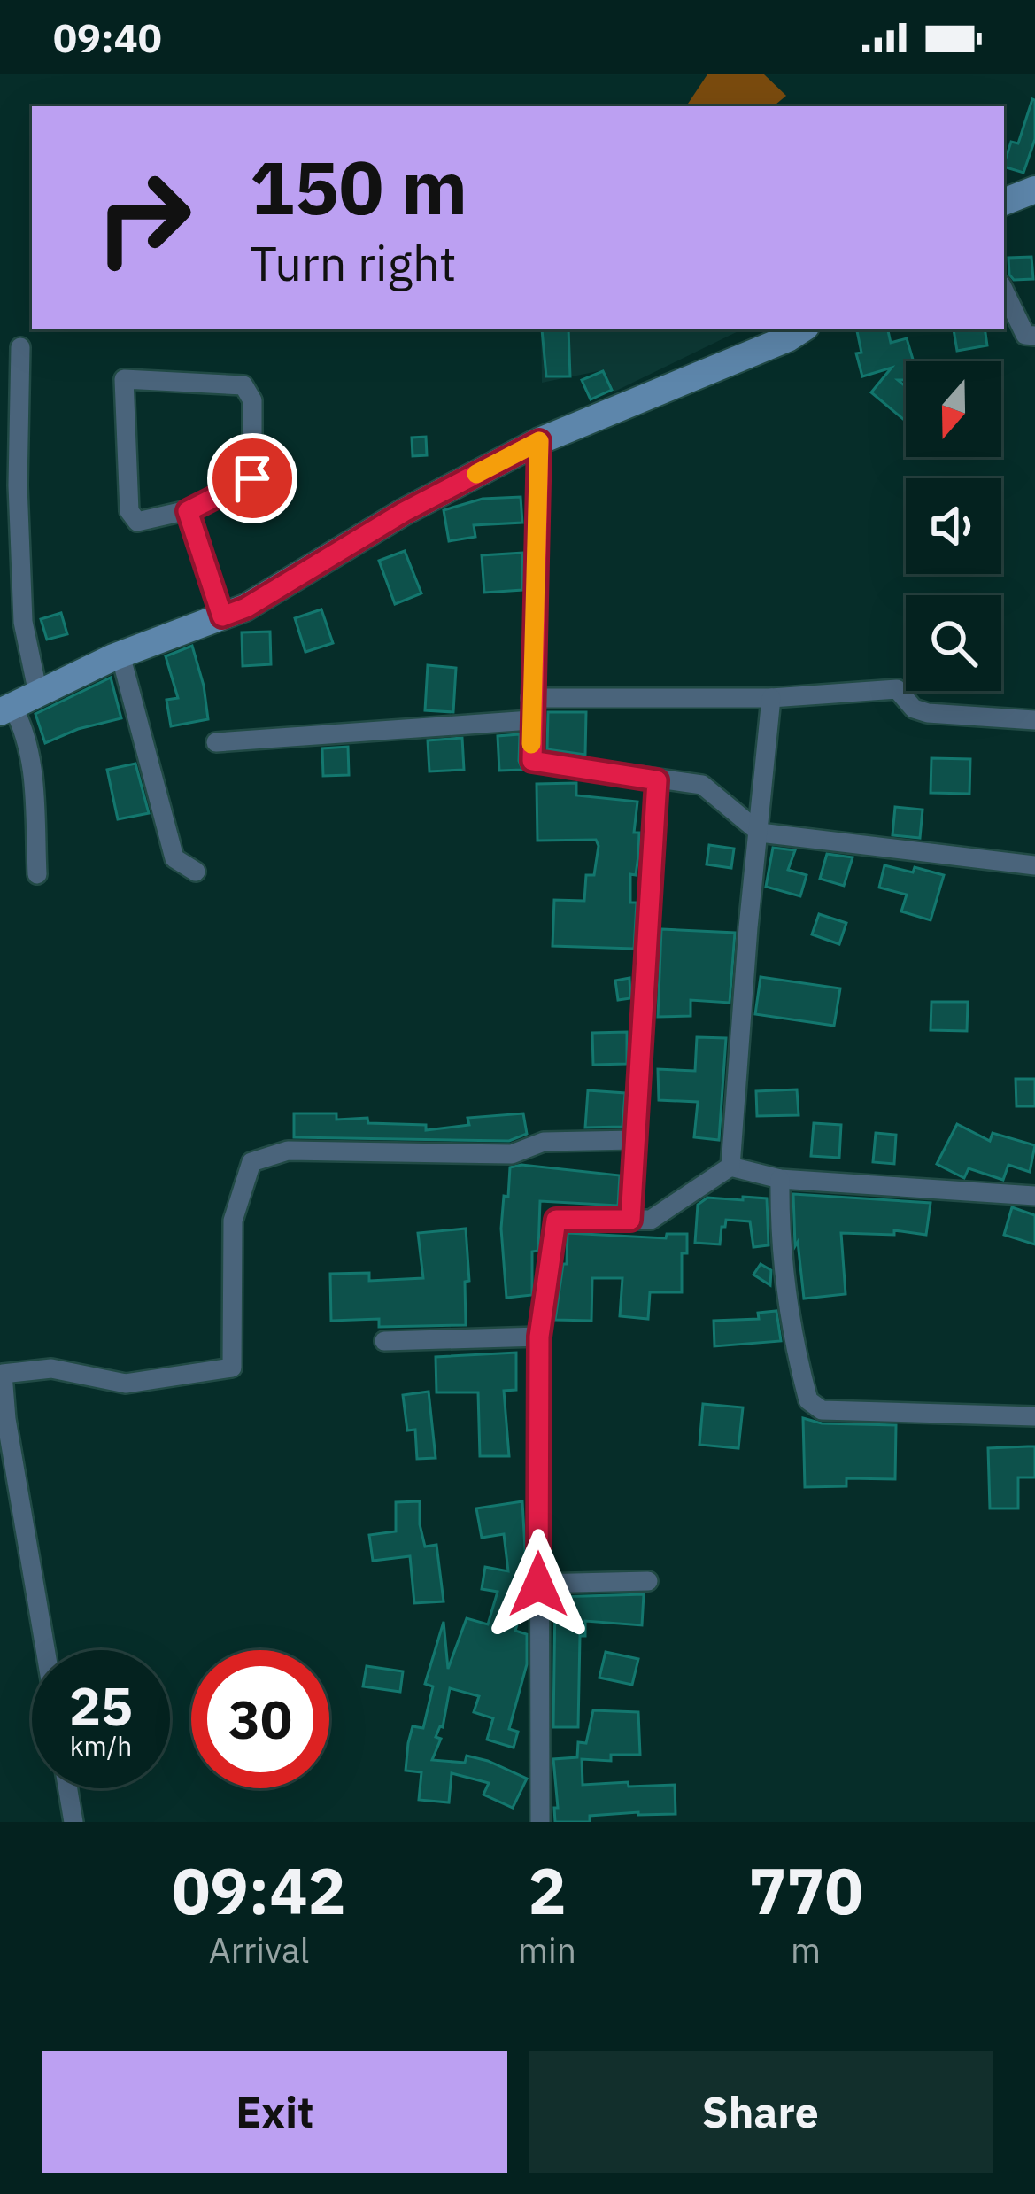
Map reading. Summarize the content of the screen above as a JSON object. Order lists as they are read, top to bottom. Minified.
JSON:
{"north":"bottom","page":{"status":"09:40","turn":["150 m","Turn right"],"speed":"25 km/h","limit":"30","eta":["09:42","Arrival","2","min","770","m"],"buttons":["Exit","Share"]}}
